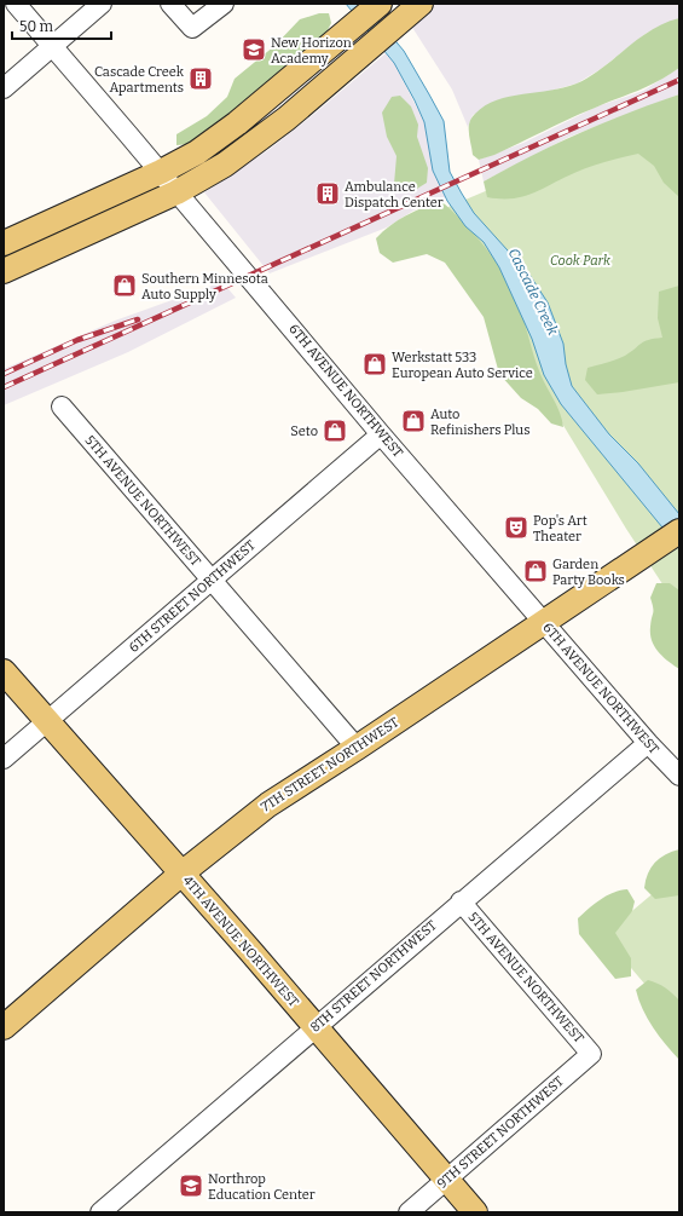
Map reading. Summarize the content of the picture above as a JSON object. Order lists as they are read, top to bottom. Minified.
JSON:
{"streets":{"main road":["7TH STREET NORTHWEST","4TH AVENUE NORTHWEST"],"street":["6TH AVENUE NORTHWEST","5TH AVENUE NORTHWEST","6TH STREET NORTHWEST","8TH STREET NORTHWEST","9TH STREET NORTHWEST"]},"crossings":[["6TH AVENUE NORTHWEST","6TH STREET NORTHWEST"],["6TH AVENUE NORTHWEST","7TH STREET NORTHWEST"],["6TH AVENUE NORTHWEST","8TH STREET NORTHWEST"],["5TH AVENUE NORTHWEST","6TH STREET NORTHWEST"],["5TH AVENUE NORTHWEST","7TH STREET NORTHWEST"],["5TH AVENUE NORTHWEST","8TH STREET NORTHWEST"],["5TH AVENUE NORTHWEST","9TH STREET NORTHWEST"],["6TH STREET NORTHWEST","4TH AVENUE NORTHWEST"],["7TH STREET NORTHWEST","4TH AVENUE NORTHWEST"],["4TH AVENUE NORTHWEST","8TH STREET NORTHWEST"],["4TH AVENUE NORTHWEST","9TH STREET NORTHWEST"]],"water":["Cascade Creek"],"parks":["Cook Park"],"places":{"school or university":["New Horizon Academy","Northrop Education Center"],"building":["Cascade Creek Apartments","Ambulance Dispatch Center"],"shop":["Southern Minnesota Auto Supply","Werkstatt 533 European Auto Service","Auto Refinishers Plus","Seto","Garden Party Books"],"theatre":["Pop's Art Theater"]},"scale_bar":"50 m"}
